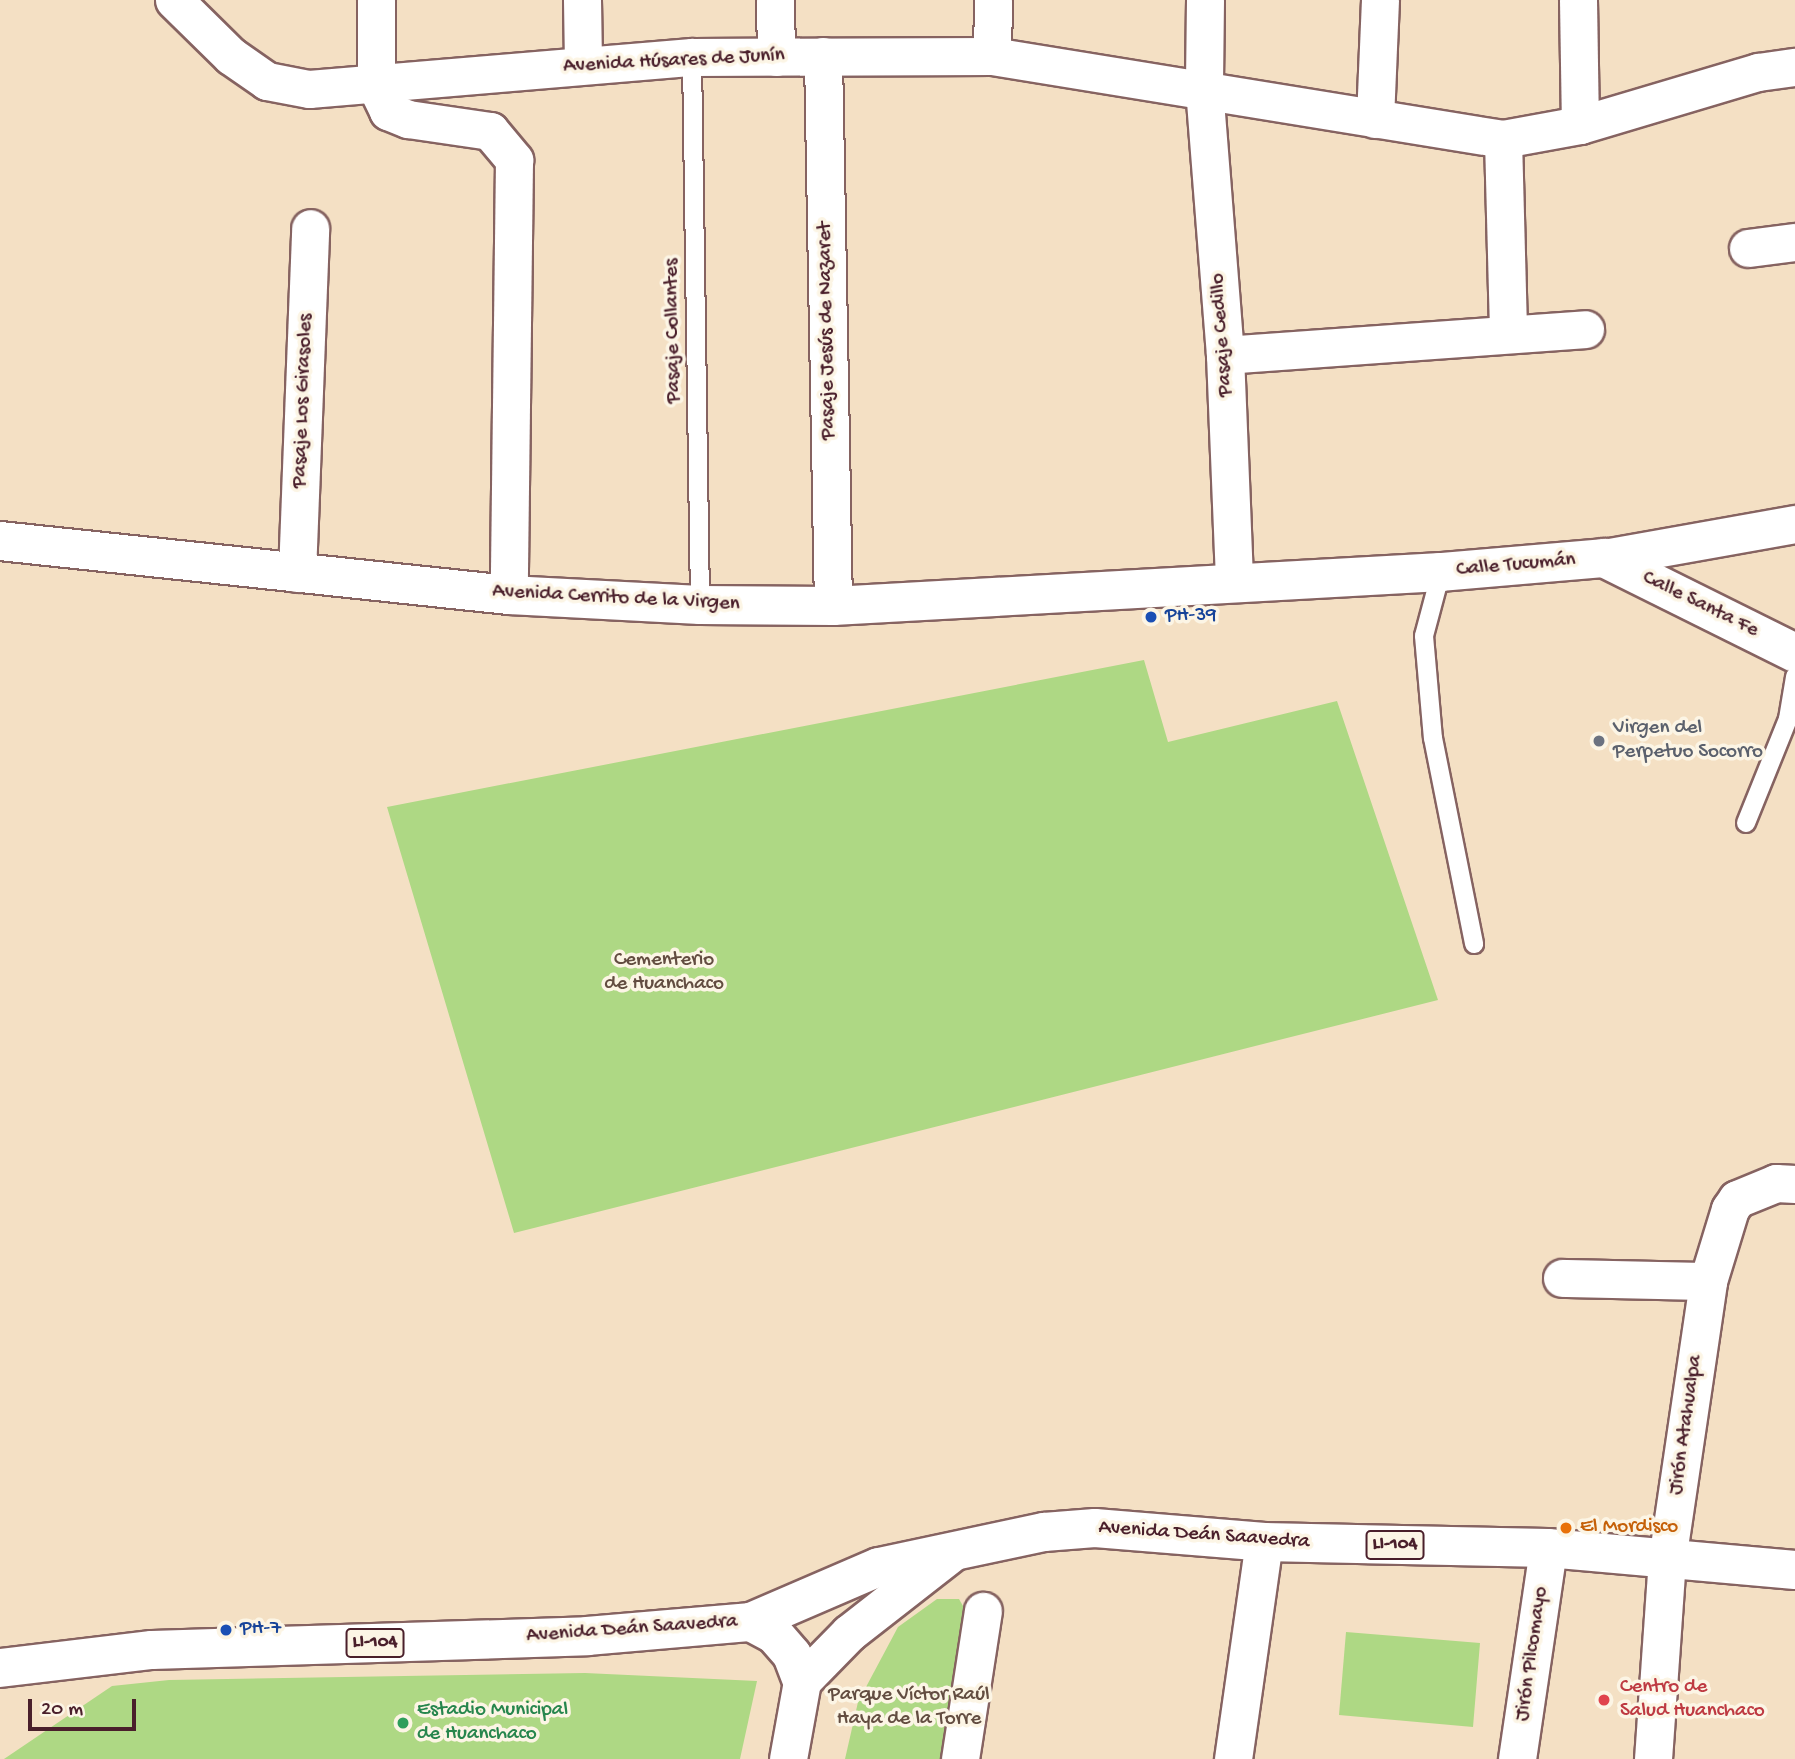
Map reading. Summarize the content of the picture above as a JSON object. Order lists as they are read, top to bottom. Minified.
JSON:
{"streets":{"main road":["Calle Tucumán","Avenida Cerrito de la Virgen","Calle Santa Fe","Avenida Deán Saavedra","LI-104"],"street":["Avenida Húsares de Junín","Pasaje Jesús de Nazaret","Pasaje Cedillo","Pasaje Los Girasoles","Jirón Atahualpa","Jirón Pilcomayo"],"lane":["Pasaje Collantes"]},"crossings":[["Avenida Húsares de Junín","Pasaje Collantes"],["Avenida Húsares de Junín","Pasaje Jesús de Nazaret"],["Avenida Húsares de Junín","Pasaje Cedillo"],["Pasaje Collantes","Avenida Cerrito de la Virgen"],["Pasaje Jesús de Nazaret","Avenida Cerrito de la Virgen"],["Pasaje Cedillo","Calle Tucumán"],["Pasaje Cedillo","Avenida Cerrito de la Virgen"],["Pasaje Los Girasoles","Avenida Cerrito de la Virgen"],["Calle Tucumán","Avenida Cerrito de la Virgen"],["Calle Tucumán","Calle Santa Fe"],["Jirón Atahualpa","Avenida Deán Saavedra"],["Avenida Deán Saavedra","Jirón Pilcomayo"]],"parks":["Cementerio de Huanchaco","Parque Víctor Raúl Haya de la Torre"],"places":["PH-39","Virgen del Perpetuo Socorro","El Mordisco","PH-7","Centro de Salud Huanchaco","Estadio Municipal de Huanchaco"],"scale_bar":"20 m"}
